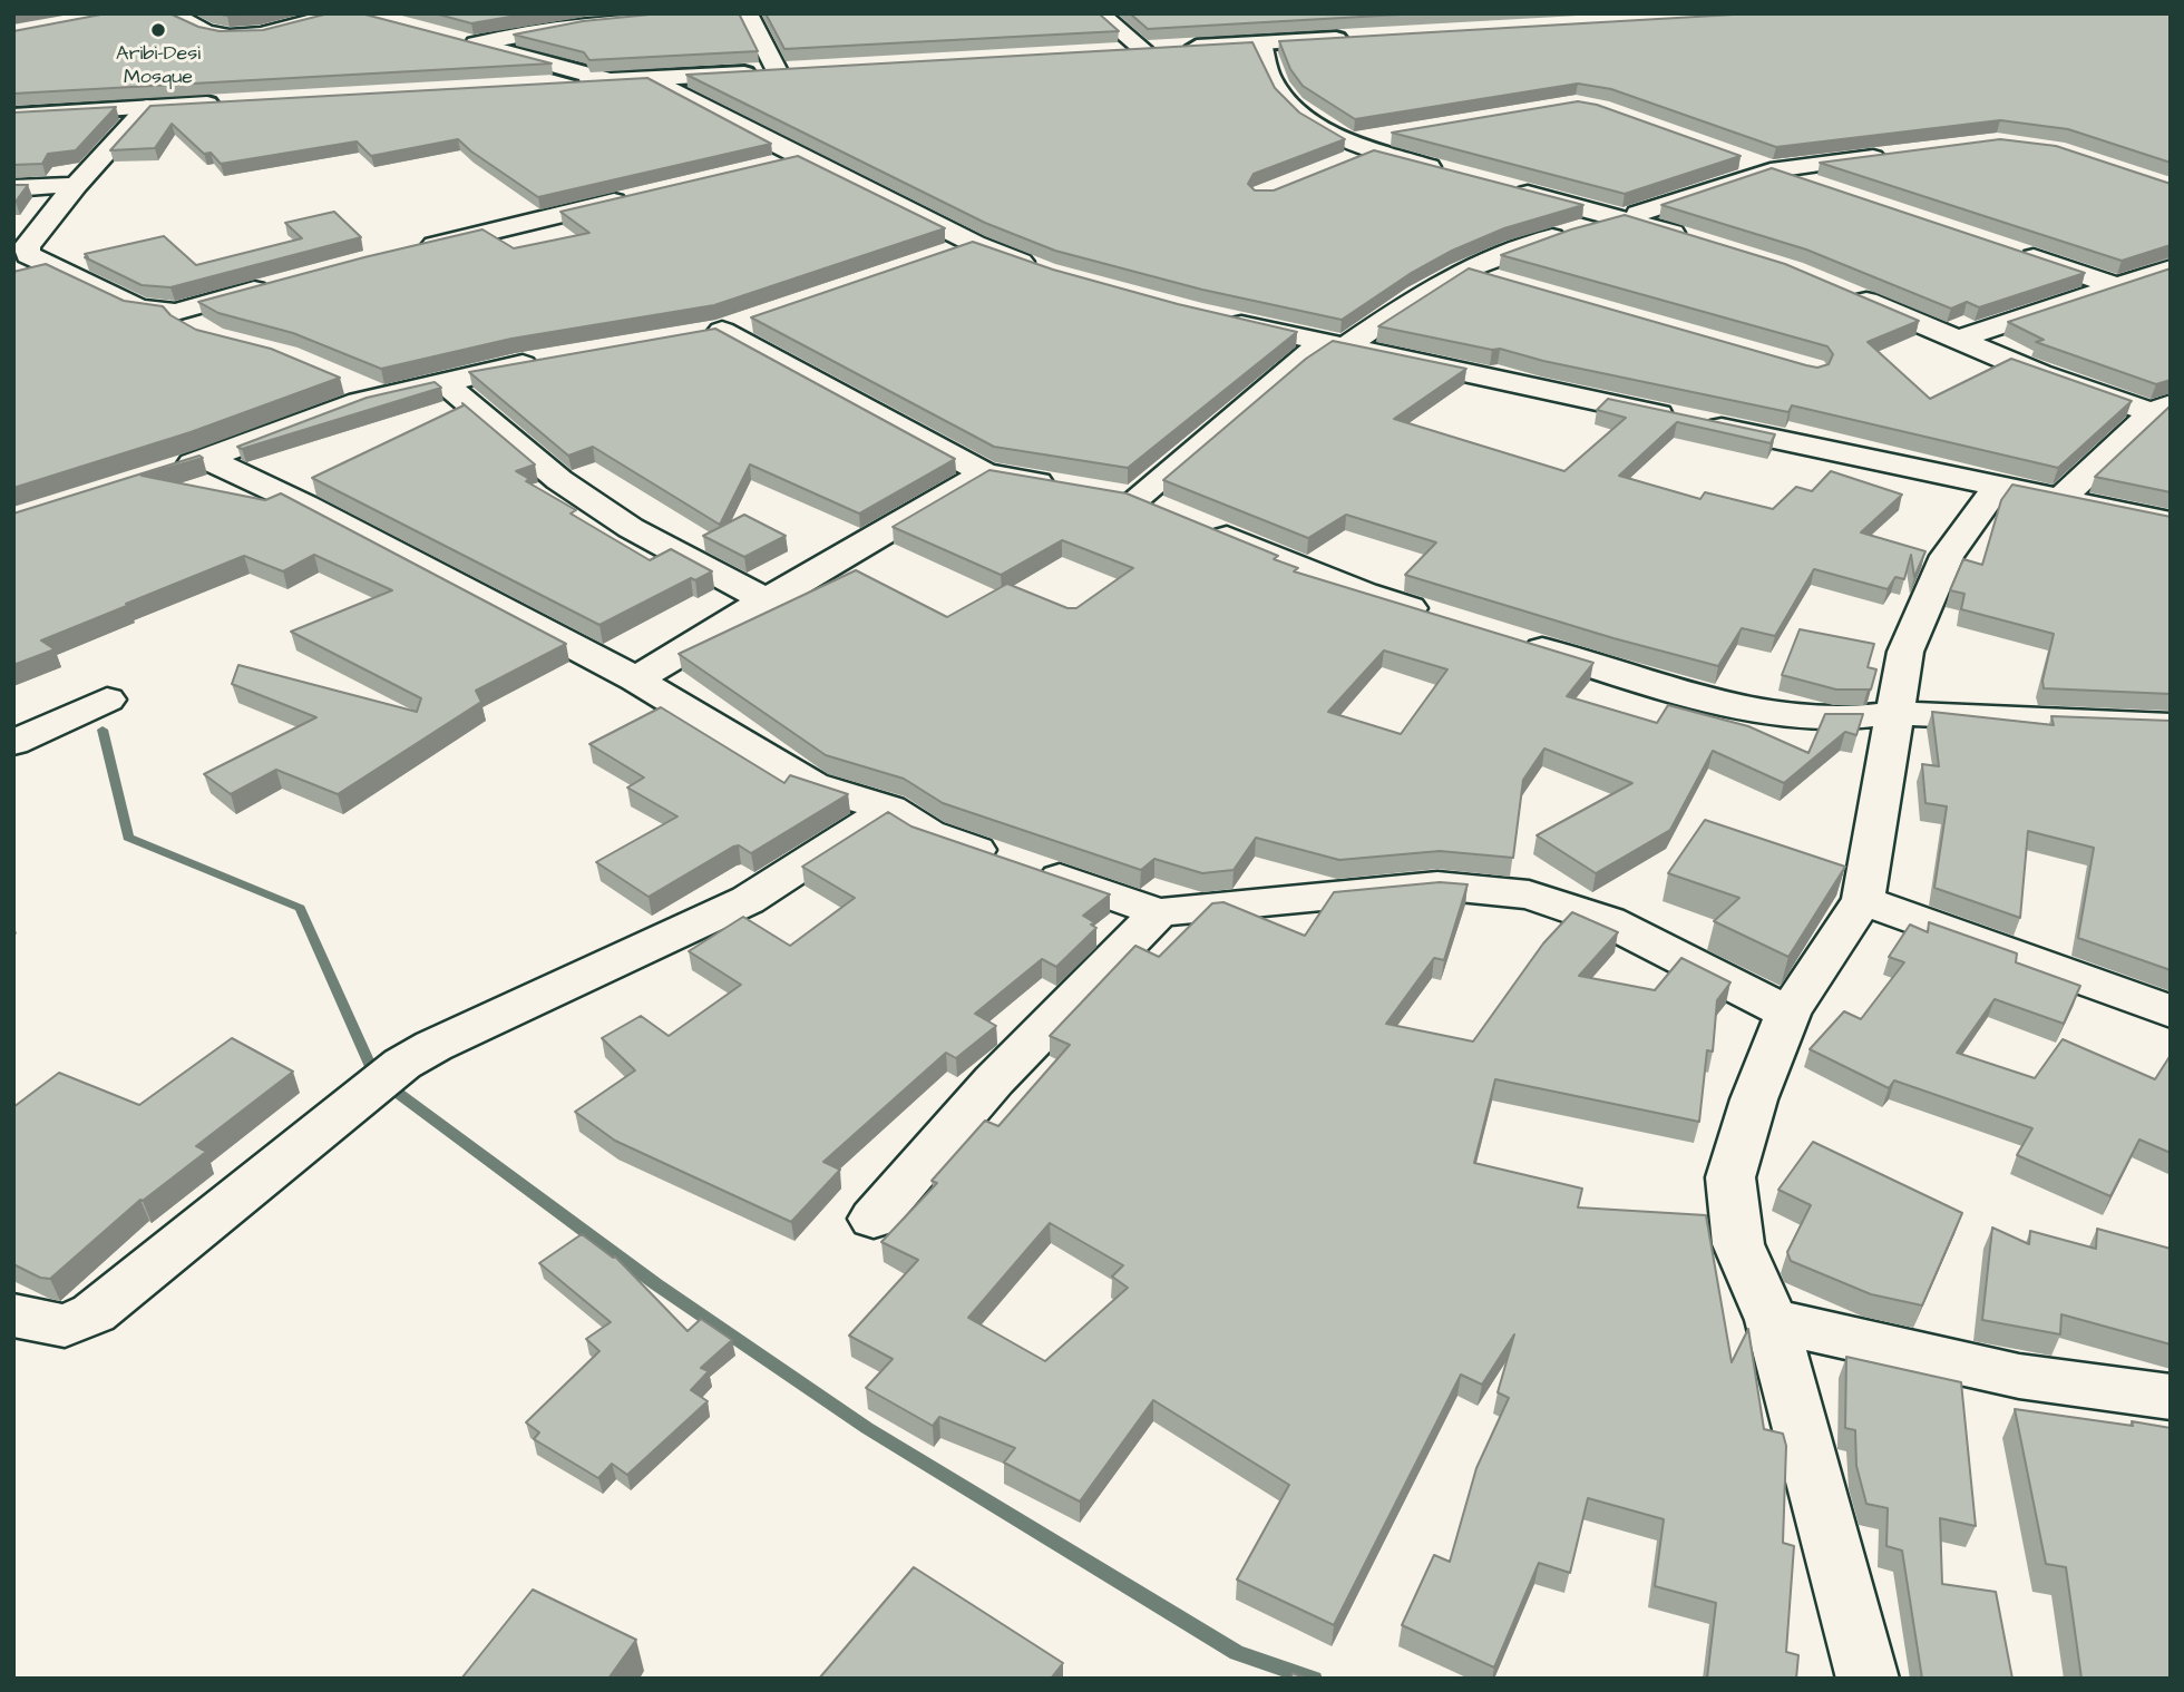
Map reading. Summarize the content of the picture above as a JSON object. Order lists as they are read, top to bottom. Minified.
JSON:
{"places":["Aribi-Desi Mosque"]}
